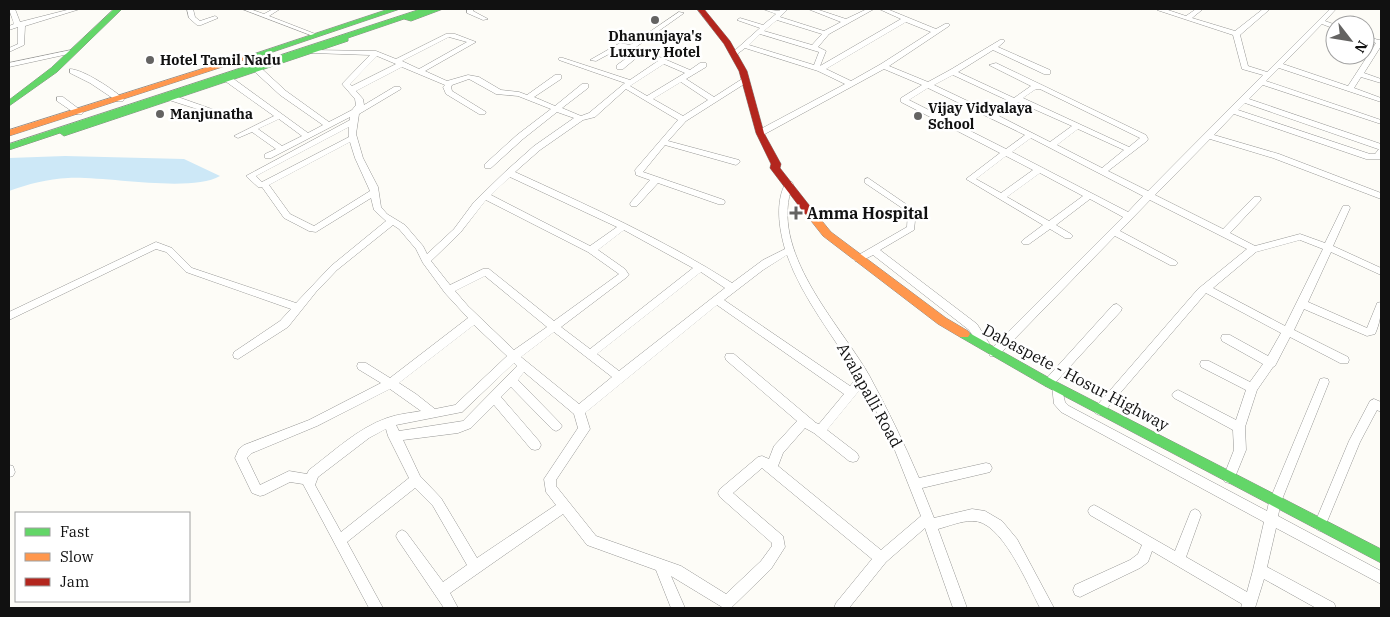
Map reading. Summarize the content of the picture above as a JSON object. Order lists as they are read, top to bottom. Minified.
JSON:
{"streets":{"main road":["Dabaspete - Hosur Highway"],"street":["Avalapalli Road"]},"crossings":[["Dabaspete - Hosur Highway","Avalapalli Road"]],"places":{"other":["Dhanunjaya's Luxury Hotel","Hotel Tamil Nadu","Manjunatha","Vijay Vidyalaya School"],"health":["Amma Hospital"]},"legend":["Fast","Slow","Jam"],"north":"bottom right"}
